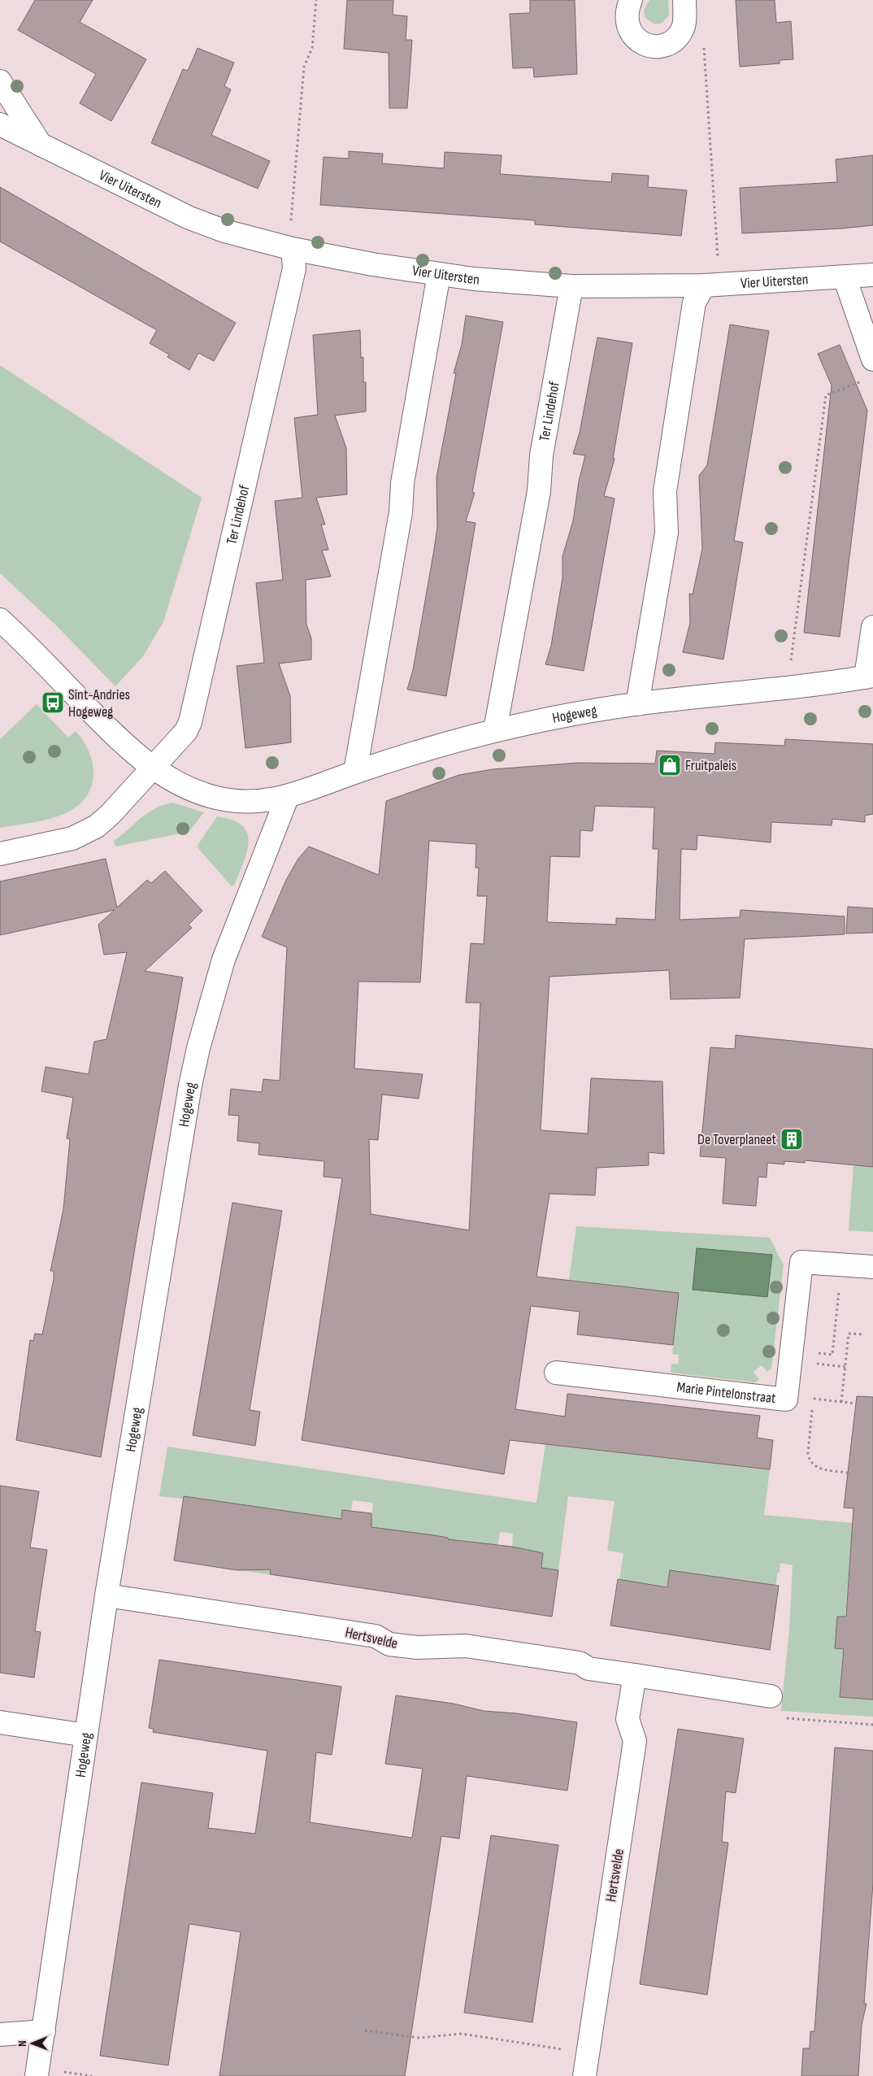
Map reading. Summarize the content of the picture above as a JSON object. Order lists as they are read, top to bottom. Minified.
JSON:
{"streets":{"street":["Vier Uitersten","Ter Lindehof","Hogeweg","Marie Pintelonstraat","Hertsvelde"]},"crossings":[["Vier Uitersten","Ter Lindehof"],["Ter Lindehof","Hogeweg"],["Hogeweg","Hertsvelde"]],"places":{"bus stop":["Sint-Andries Hogeweg"],"shop":["Fruitpaleis"],"building":["De Toverplaneet"]},"north":"left"}
